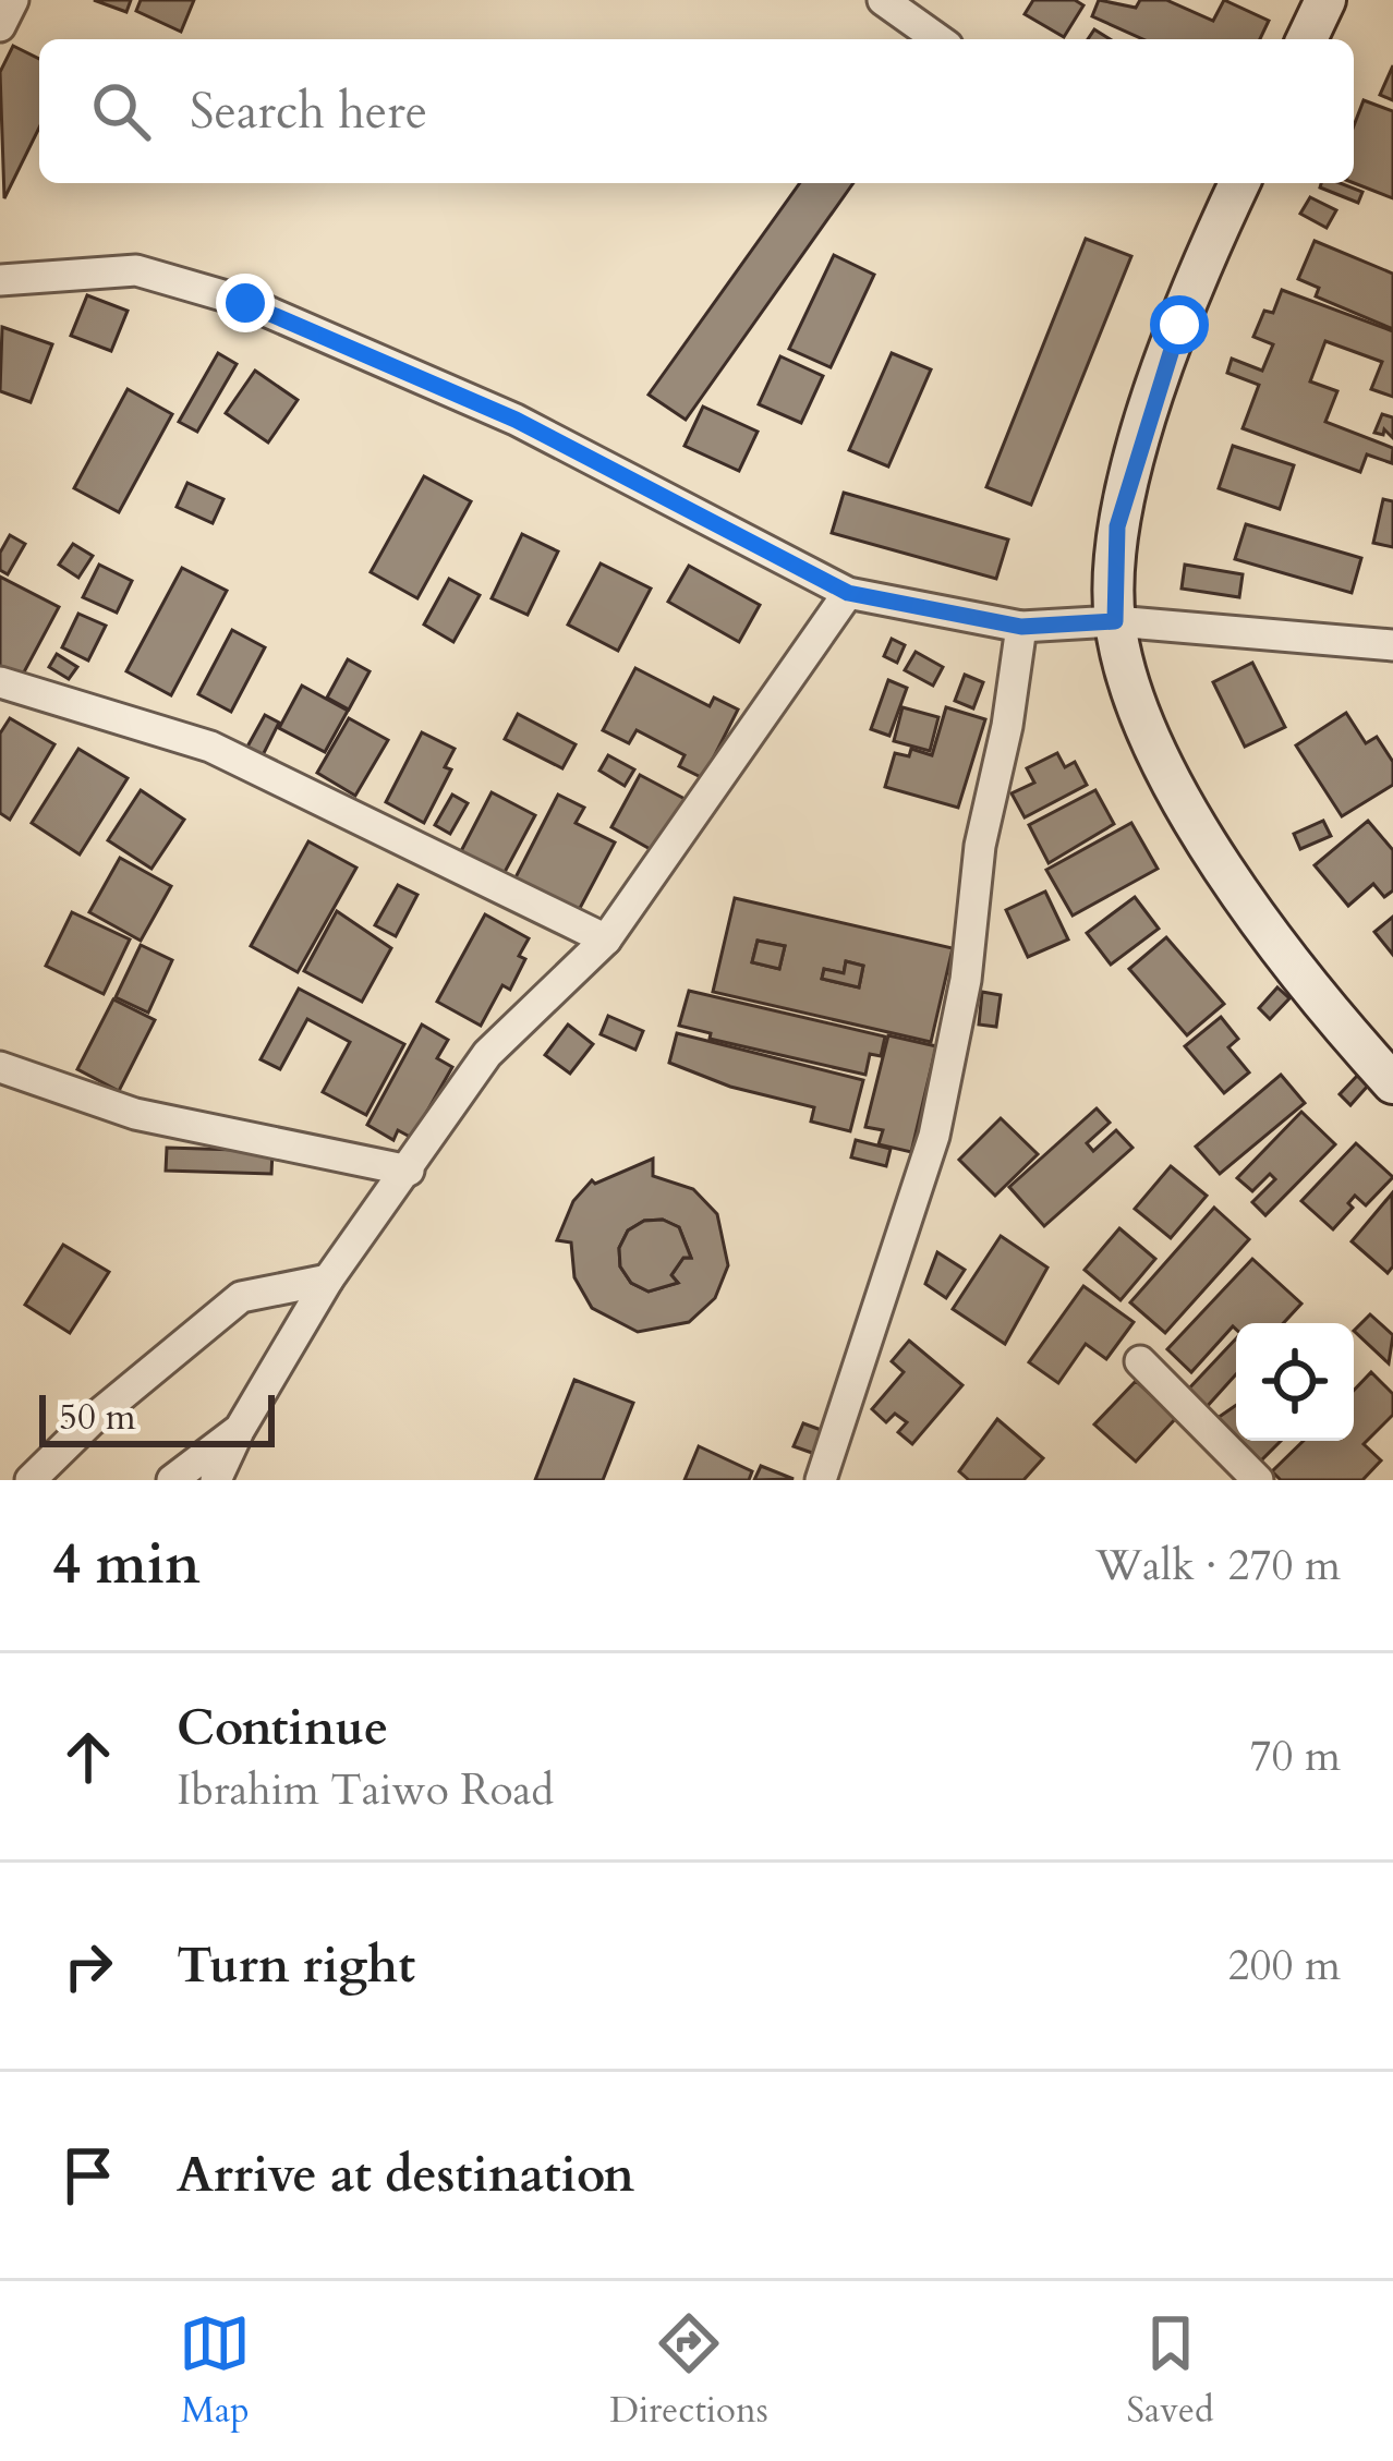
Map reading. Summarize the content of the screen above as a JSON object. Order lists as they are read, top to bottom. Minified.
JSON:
{"scale_bar":"50 m","page":{"search":"Search here","scale":"50 m","heading":["4 min","Walk · 270 m"],"list":[["Continue","Ibrahim Taiwo Road","70 m"],["Turn right","200 m"],"Arrive at destination"],"nav":["Map","Directions","Saved"]}}
